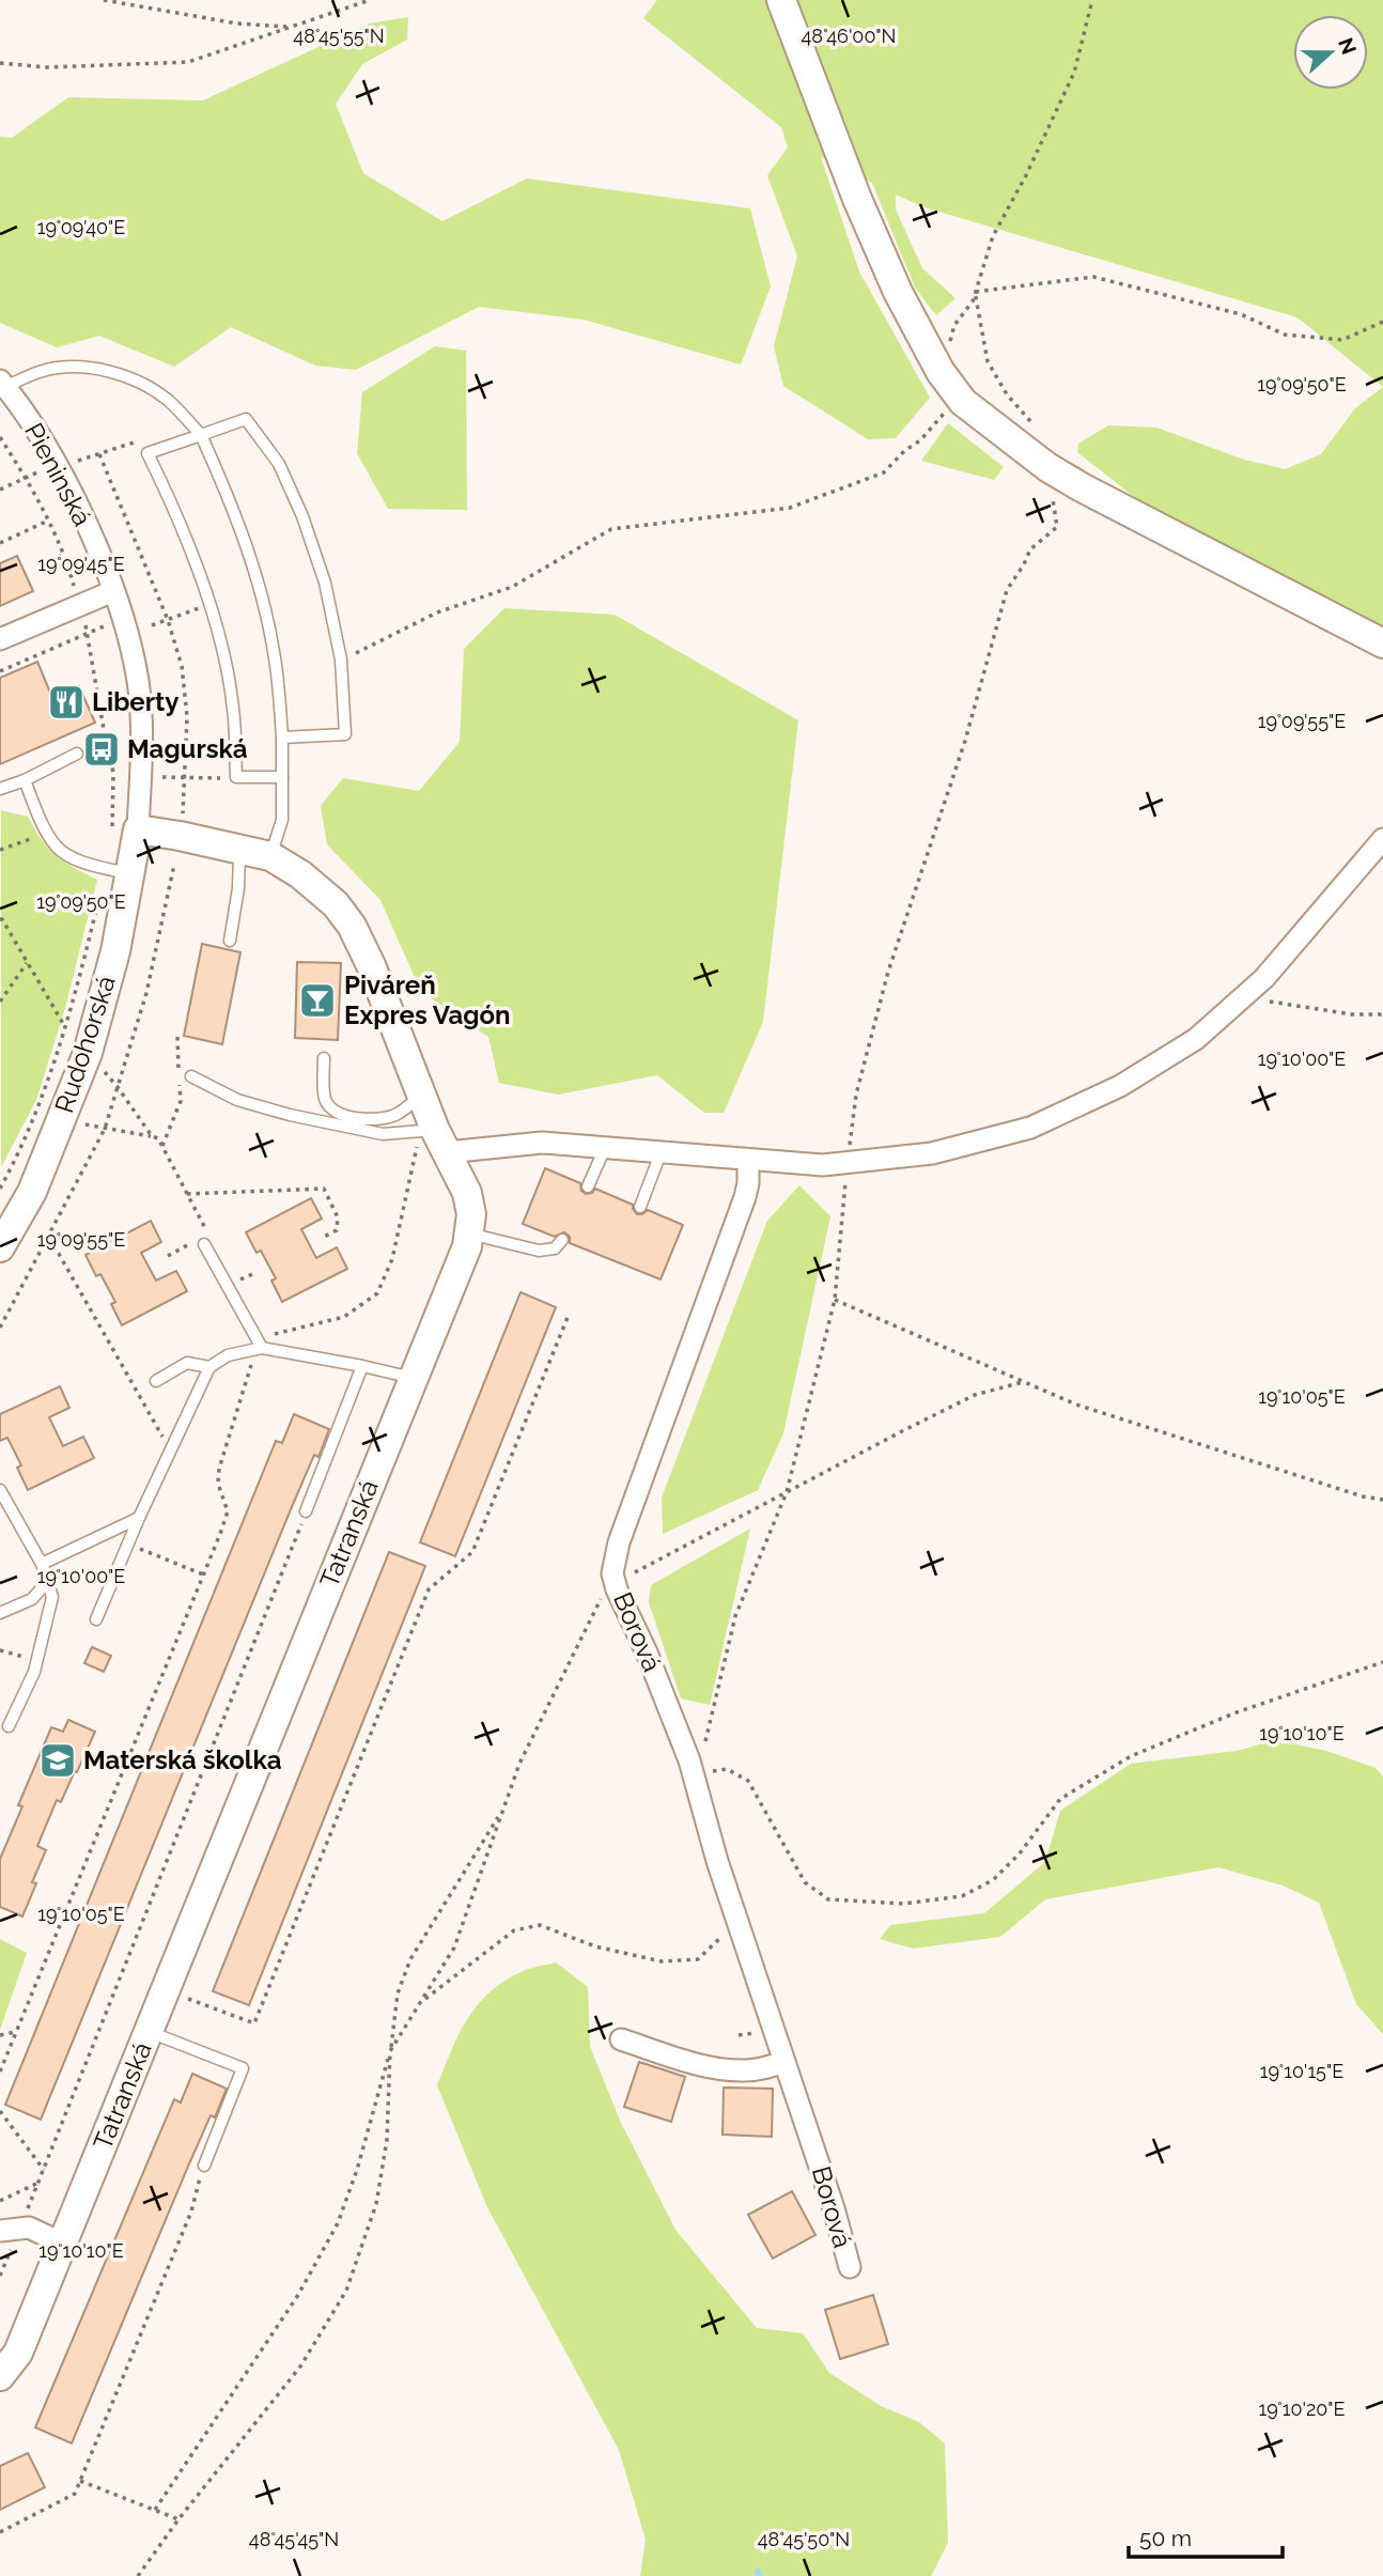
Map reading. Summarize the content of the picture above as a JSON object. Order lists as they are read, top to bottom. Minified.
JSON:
{"streets":{"street":["Pieninská","Rudohorská","Tatranská","Borová"]},"crossings":[["Pieninská","Rudohorská"],["Pieninská","Tatranská"],["Rudohorská","Tatranská"]],"places":{"restaurant":["Liberty"],"bus stop":["Magurská"],"bar":["Piváreň Expres Vagón"],"school or university":["Materská školka"]},"scale_bar":"50 m","north":"right","coordinates":["48°45'55\"N","48°46'00\"N","19°09'40\"E","19°09'50\"E","19°09'45\"E","19°09'55\"E","19°10'00\"E","19°10'05\"E","19°10'10\"E","19°10'15\"E","19°10'20\"E","48°45'45\"N","48°45'50\"N"]}
